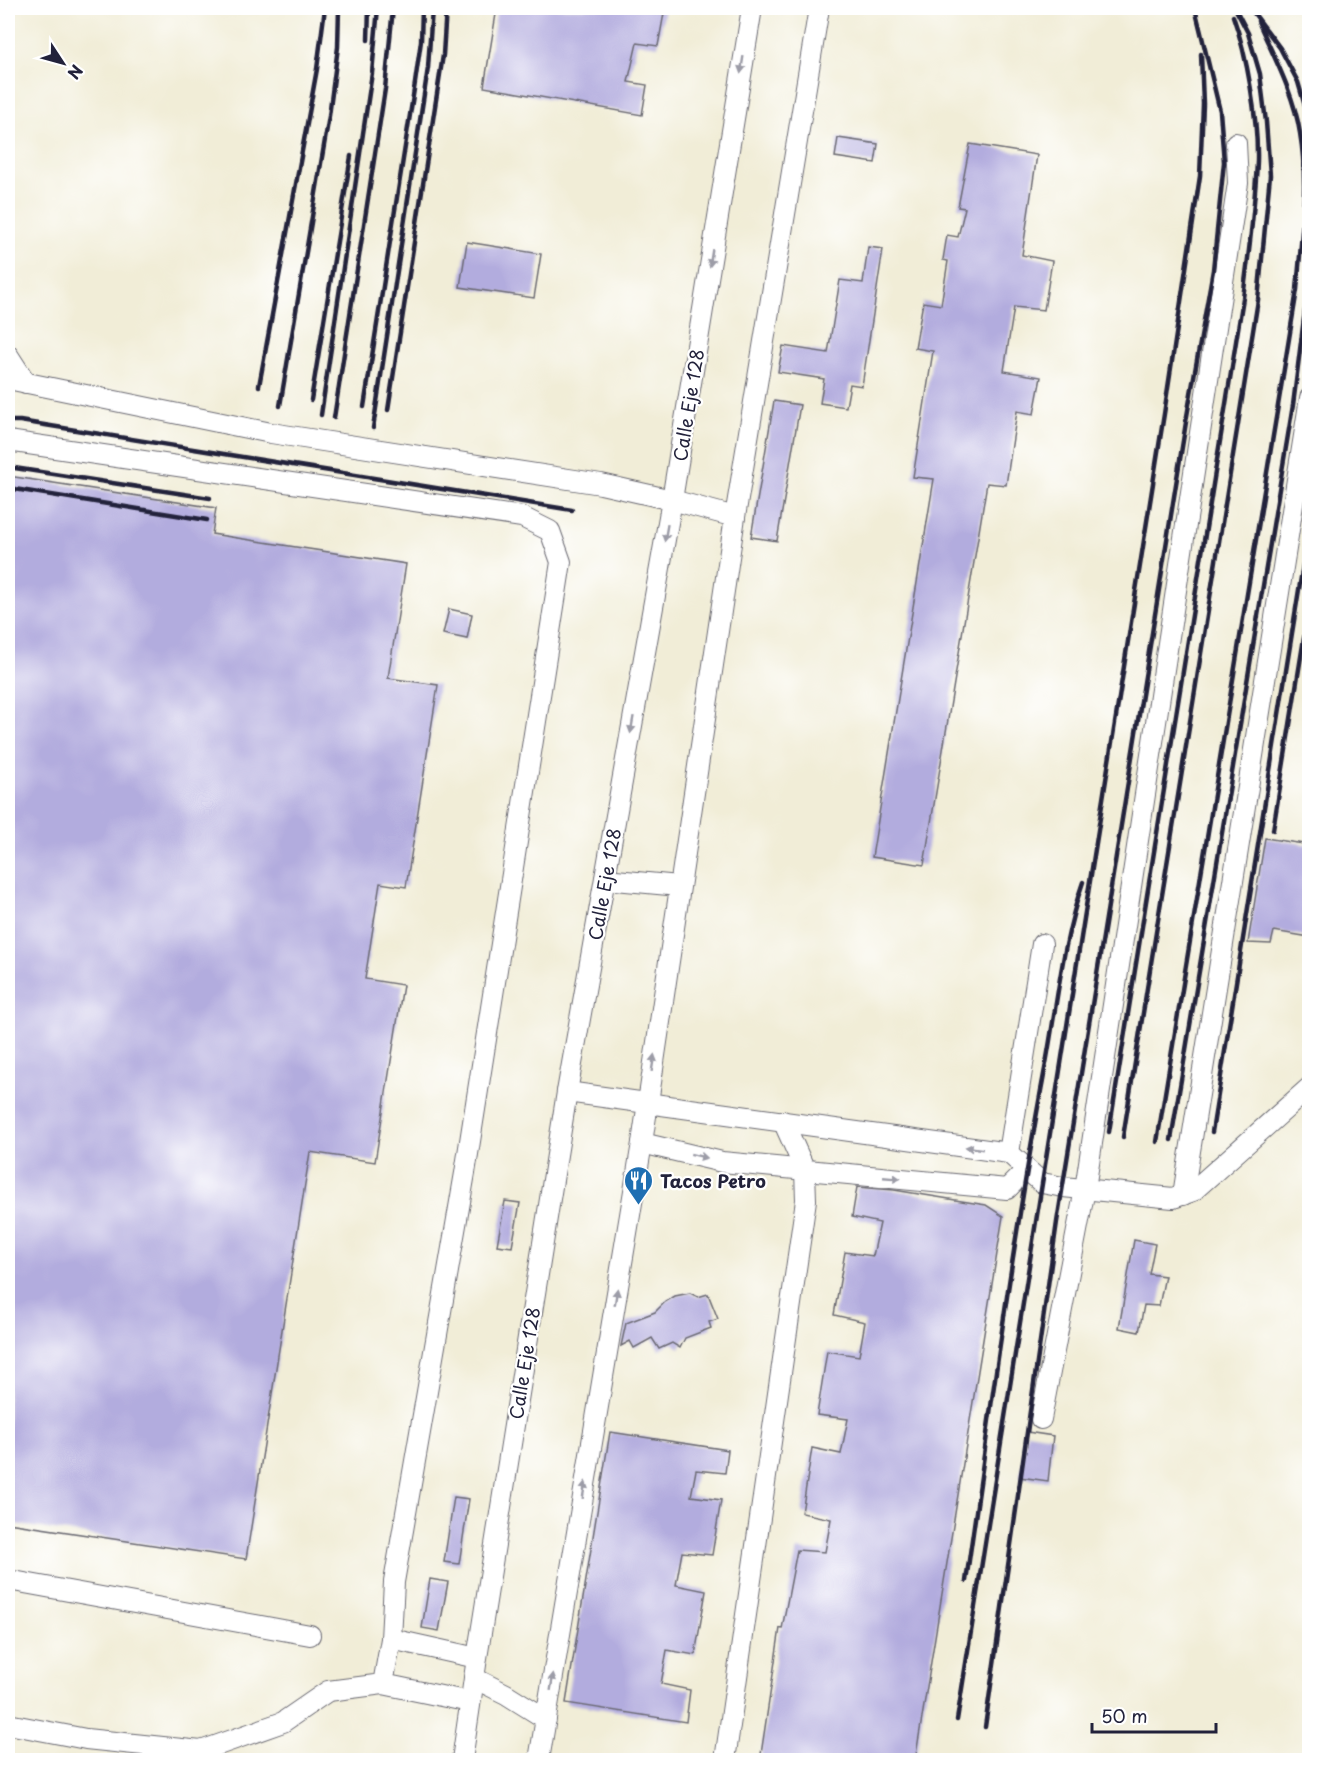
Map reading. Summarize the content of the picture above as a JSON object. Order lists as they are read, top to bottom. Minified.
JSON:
{"streets":{"street":["Calle Eje 128"]},"places":{"restaurant":["Tacos Petro"]},"scale_bar":"50 m","north":"bottom right"}
